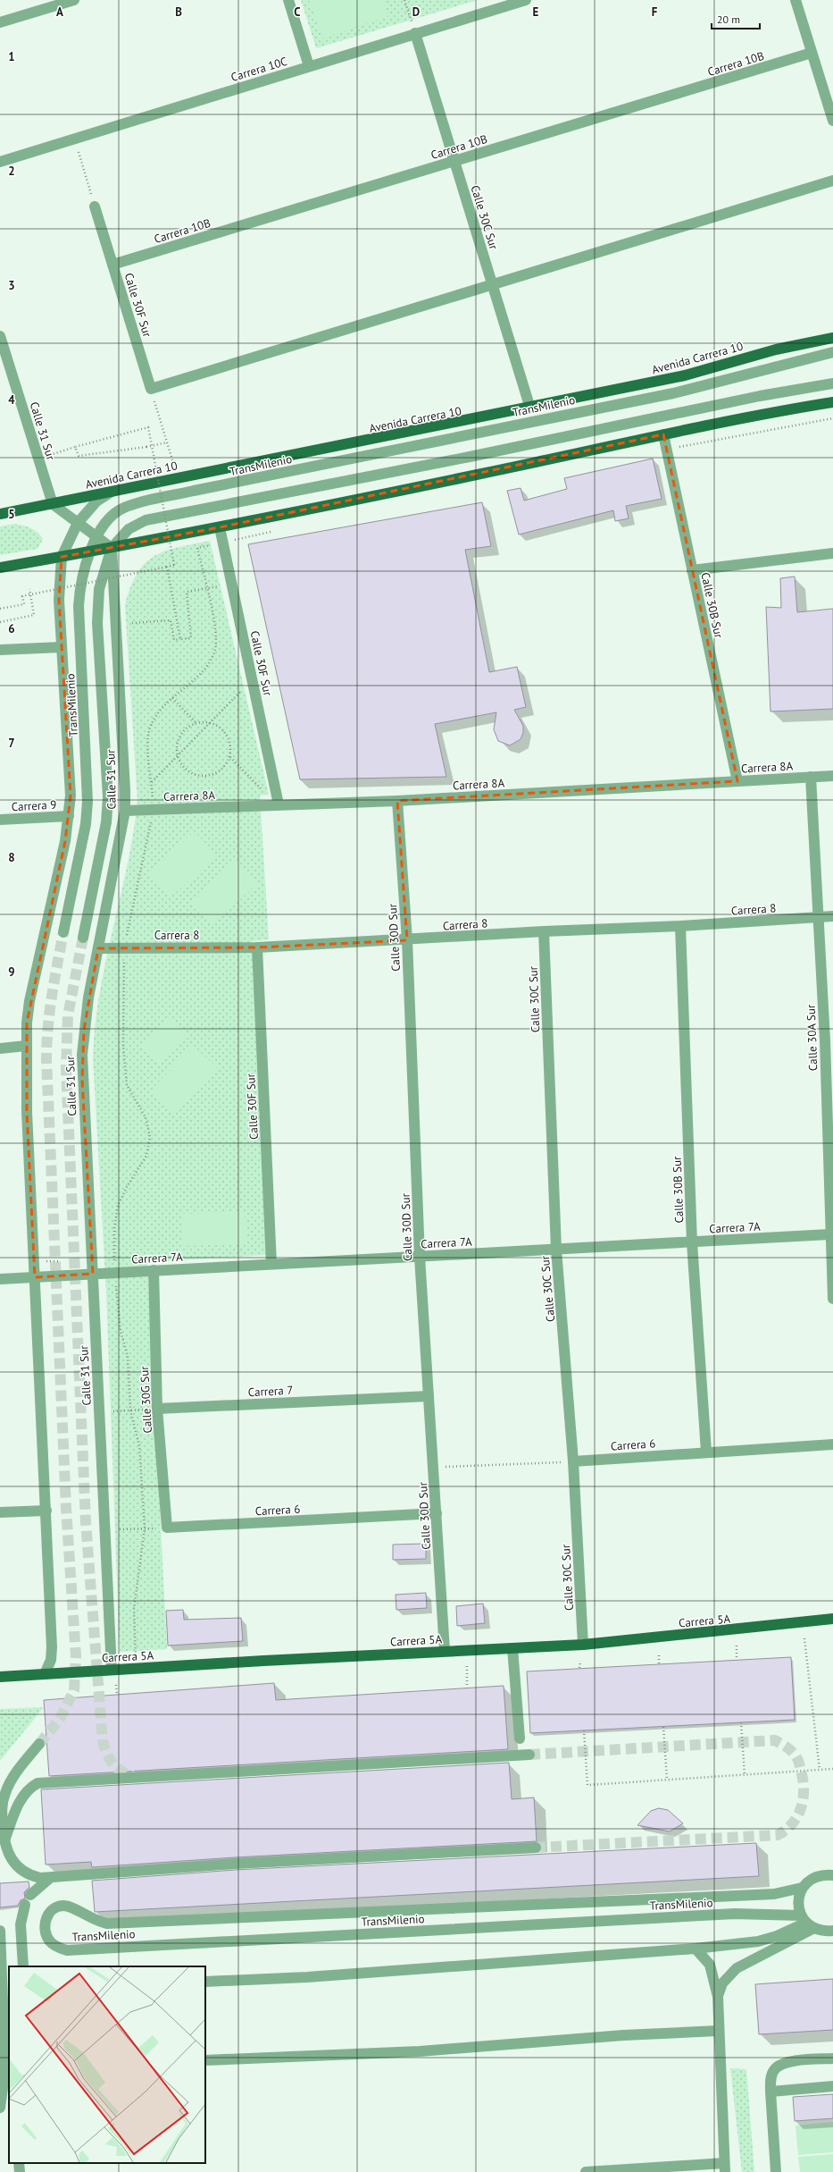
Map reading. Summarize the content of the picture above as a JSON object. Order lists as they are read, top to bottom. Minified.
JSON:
{"streets":{"main road":["Avenida Carrera 10","Carrera 5A"],"street":["Carrera 10B","Carrera 10C","Calle 30C Sur","Calle 30F Sur","TransMilenio","Calle 31 Sur","Calle 30B Sur","Carrera 8A","Carrera 9","Carrera 8","Calle 30D Sur","Calle 30A Sur","Carrera 7A","Carrera 7","Calle 30G Sur","Carrera 6"]},"crossings":[["Carrera 10B","Calle 30C Sur"],["Carrera 10B","Calle 30F Sur"],["Carrera 10C","Calle 30C Sur"],["Calle 30C Sur","Avenida Carrera 10"],["Calle 30C Sur","Carrera 8"],["Calle 30C Sur","Carrera 7A"],["Calle 30C Sur","Carrera 6"],["Calle 30C Sur","Carrera 5A"],["Calle 30F Sur","Carrera 8A"],["Calle 30F Sur","Carrera 8"],["Calle 30F Sur","Carrera 7A"],["Avenida Carrera 10","Calle 31 Sur"],["Calle 31 Sur","Carrera 8A"],["Calle 31 Sur","Carrera 8"],["Calle 31 Sur","Carrera 7A"],["Calle 31 Sur","Carrera 5A"],["Calle 30B Sur","Carrera 8A"],["Calle 30B Sur","Carrera 8"],["Calle 30B Sur","Carrera 7A"],["Calle 30B Sur","Carrera 6"],["Carrera 8A","Calle 30D Sur"],["Carrera 8A","Calle 30A Sur"],["Carrera 8","Calle 30D Sur"],["Carrera 8","Calle 30A Sur"],["Calle 30D Sur","Carrera 7A"],["Calle 30D Sur","Carrera 7"],["Calle 30D Sur","Carrera 6"],["Calle 30D Sur","Carrera 5A"],["Calle 30A Sur","Carrera 7A"],["Carrera 7A","Calle 30G Sur"],["Carrera 7","Calle 30G Sur"],["Calle 30G Sur","Carrera 6"]],"scale_bar":"20 m","grid":{"columns":["A","B","C","D","E","F"],"rows":["1","2","3","4","5","6","7","8","9"]}}
